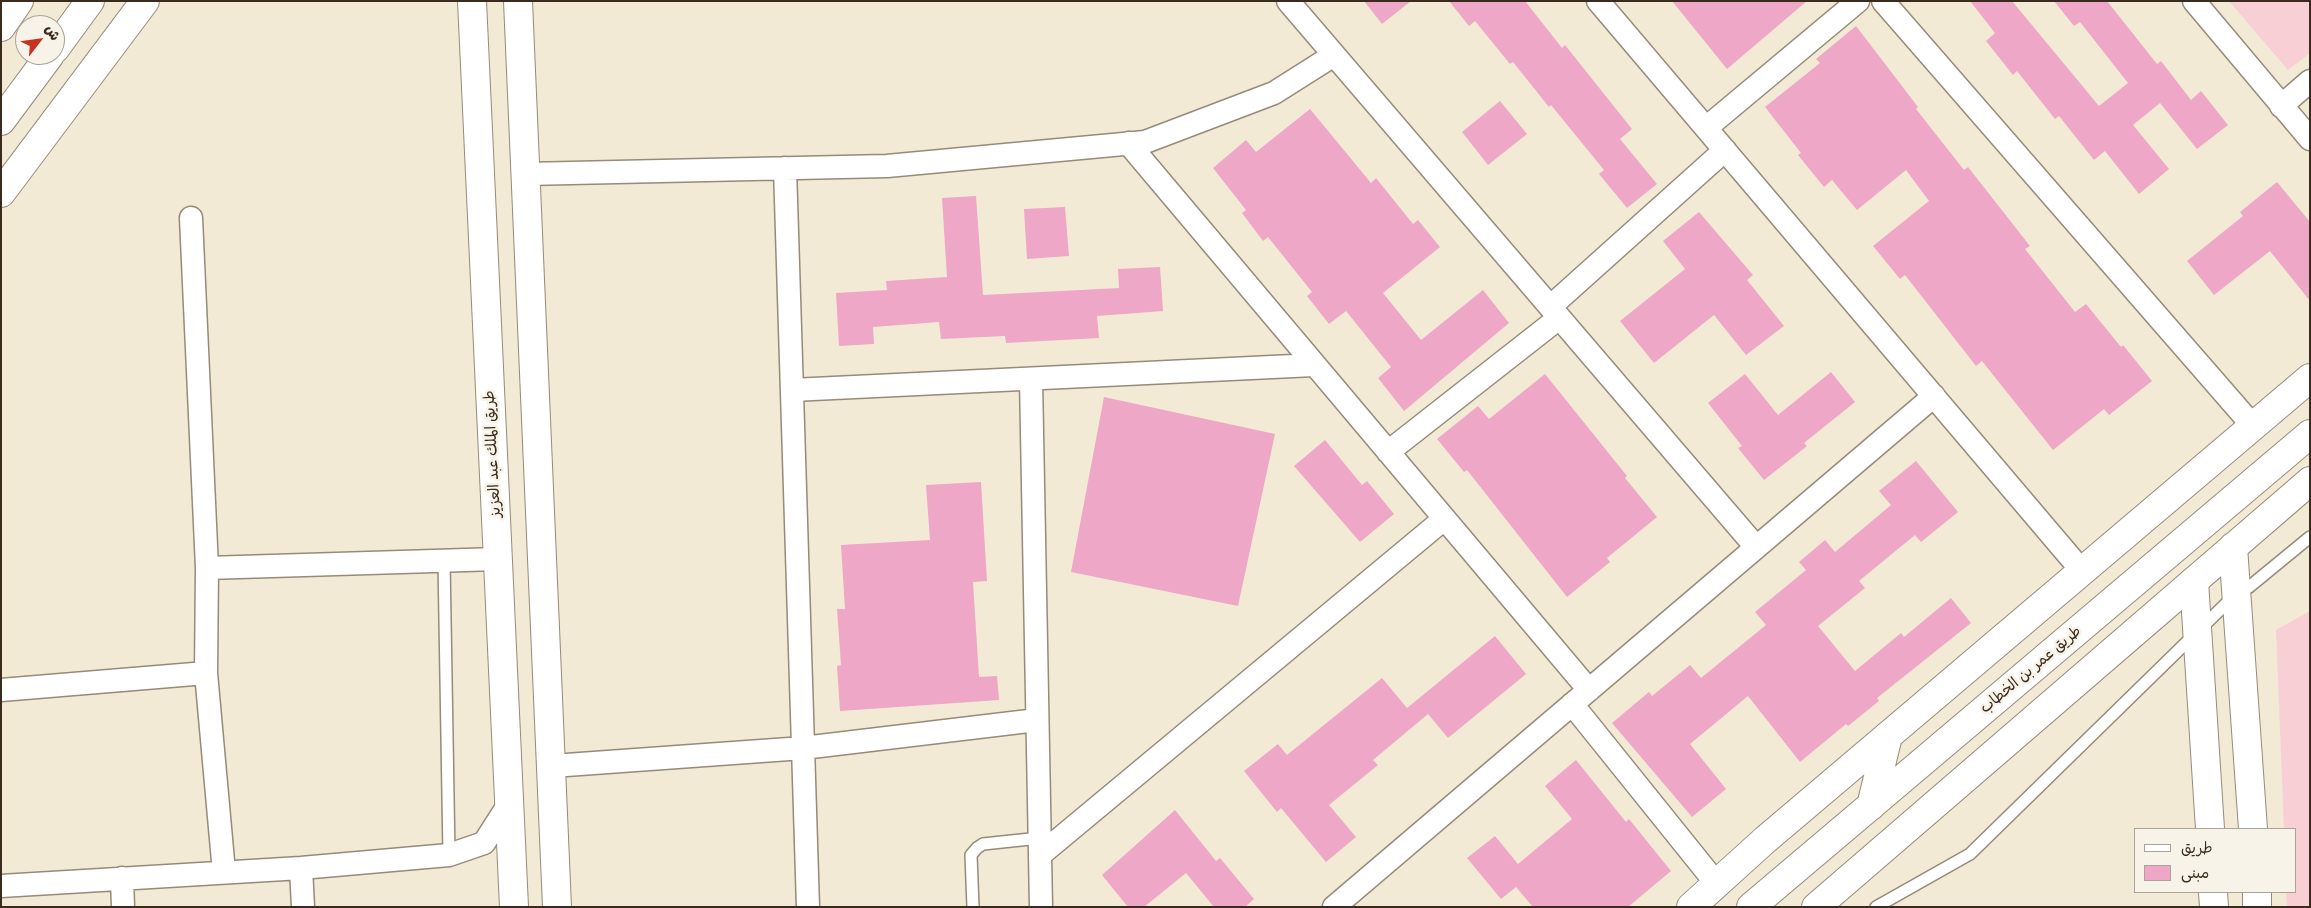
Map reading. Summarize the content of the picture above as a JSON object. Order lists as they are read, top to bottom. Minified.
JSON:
{"streets":{"main road":["طريق الملك عبد العزيز","طريق عمر بن الخطاب"]},"legend":["طريق","مبنى"],"north":"top right"}
